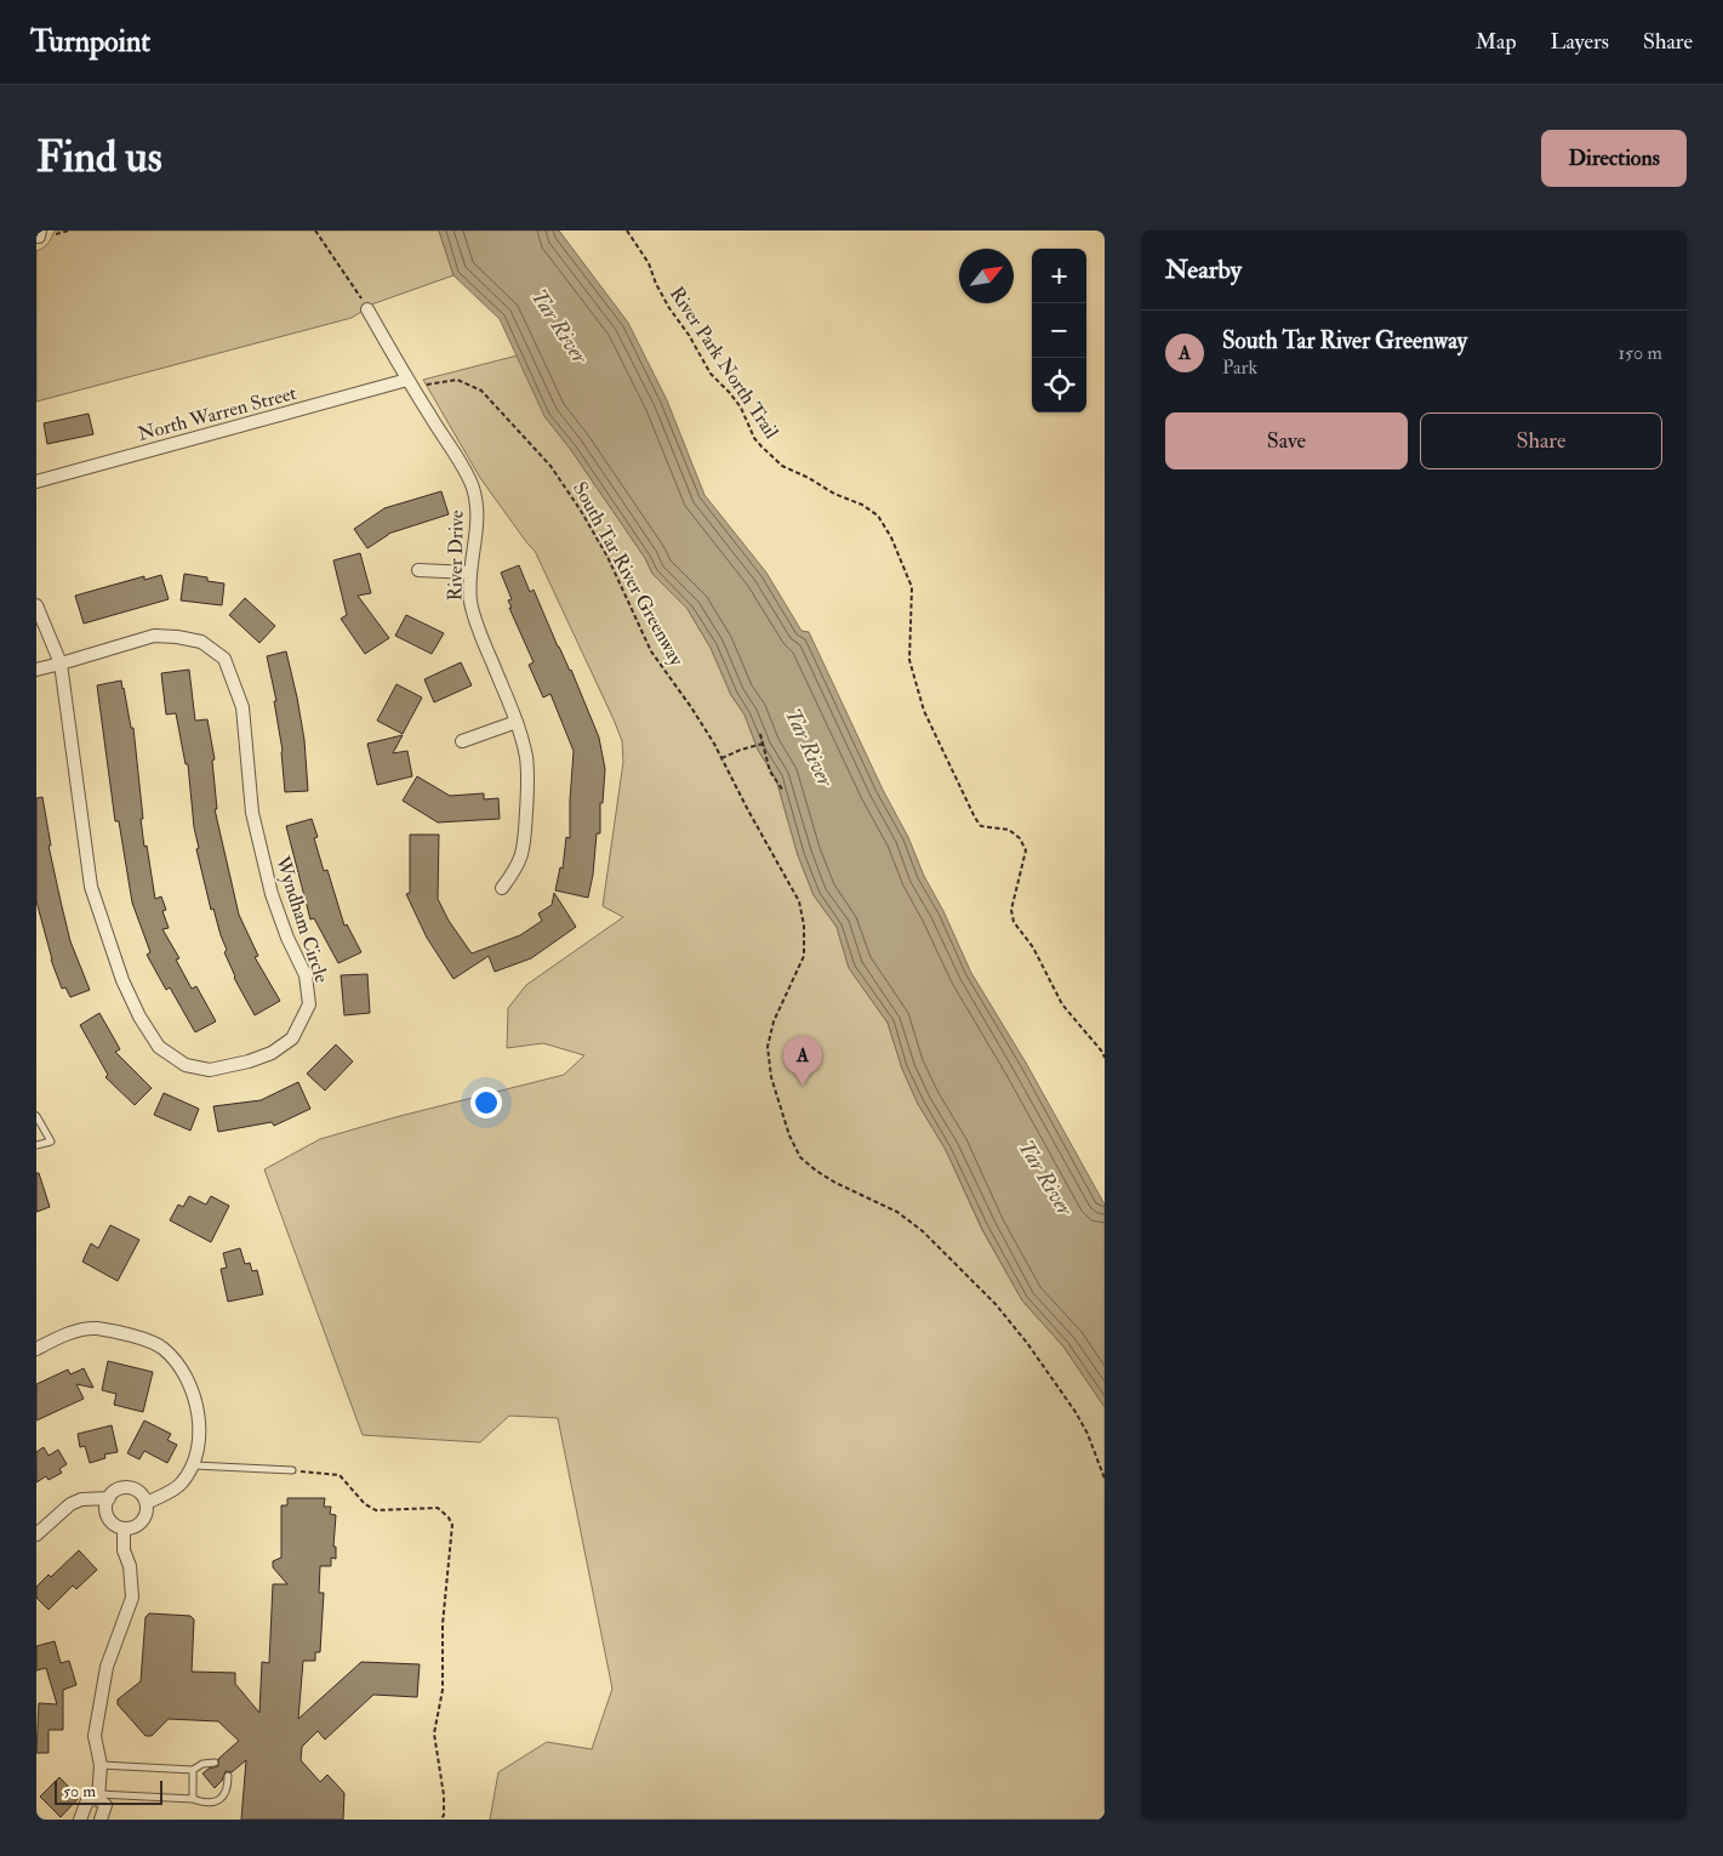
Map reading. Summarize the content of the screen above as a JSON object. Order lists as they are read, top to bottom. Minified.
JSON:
{"streets":{"street":["North Warren Street","River Drive","Wyndham Circle"],"path":["River Park North Trail","South Tar River Greenway"]},"crossings":[["North Warren Street","River Drive"]],"water":["Tar River"],"scale_bar":"50 m","north":"top right","page":{"header":"Turnpoint","nav":["Map","Layers","Share"],"buttons":["Directions",["Save","Share"]],"title":"Find us","heading":"Nearby","map_buttons":["+","−"],"list":[{"mark":"A","name":"South Tar River Greenway","note":"Park","value":"150 m"}],"pins":"A","scale":"50 m"}}
